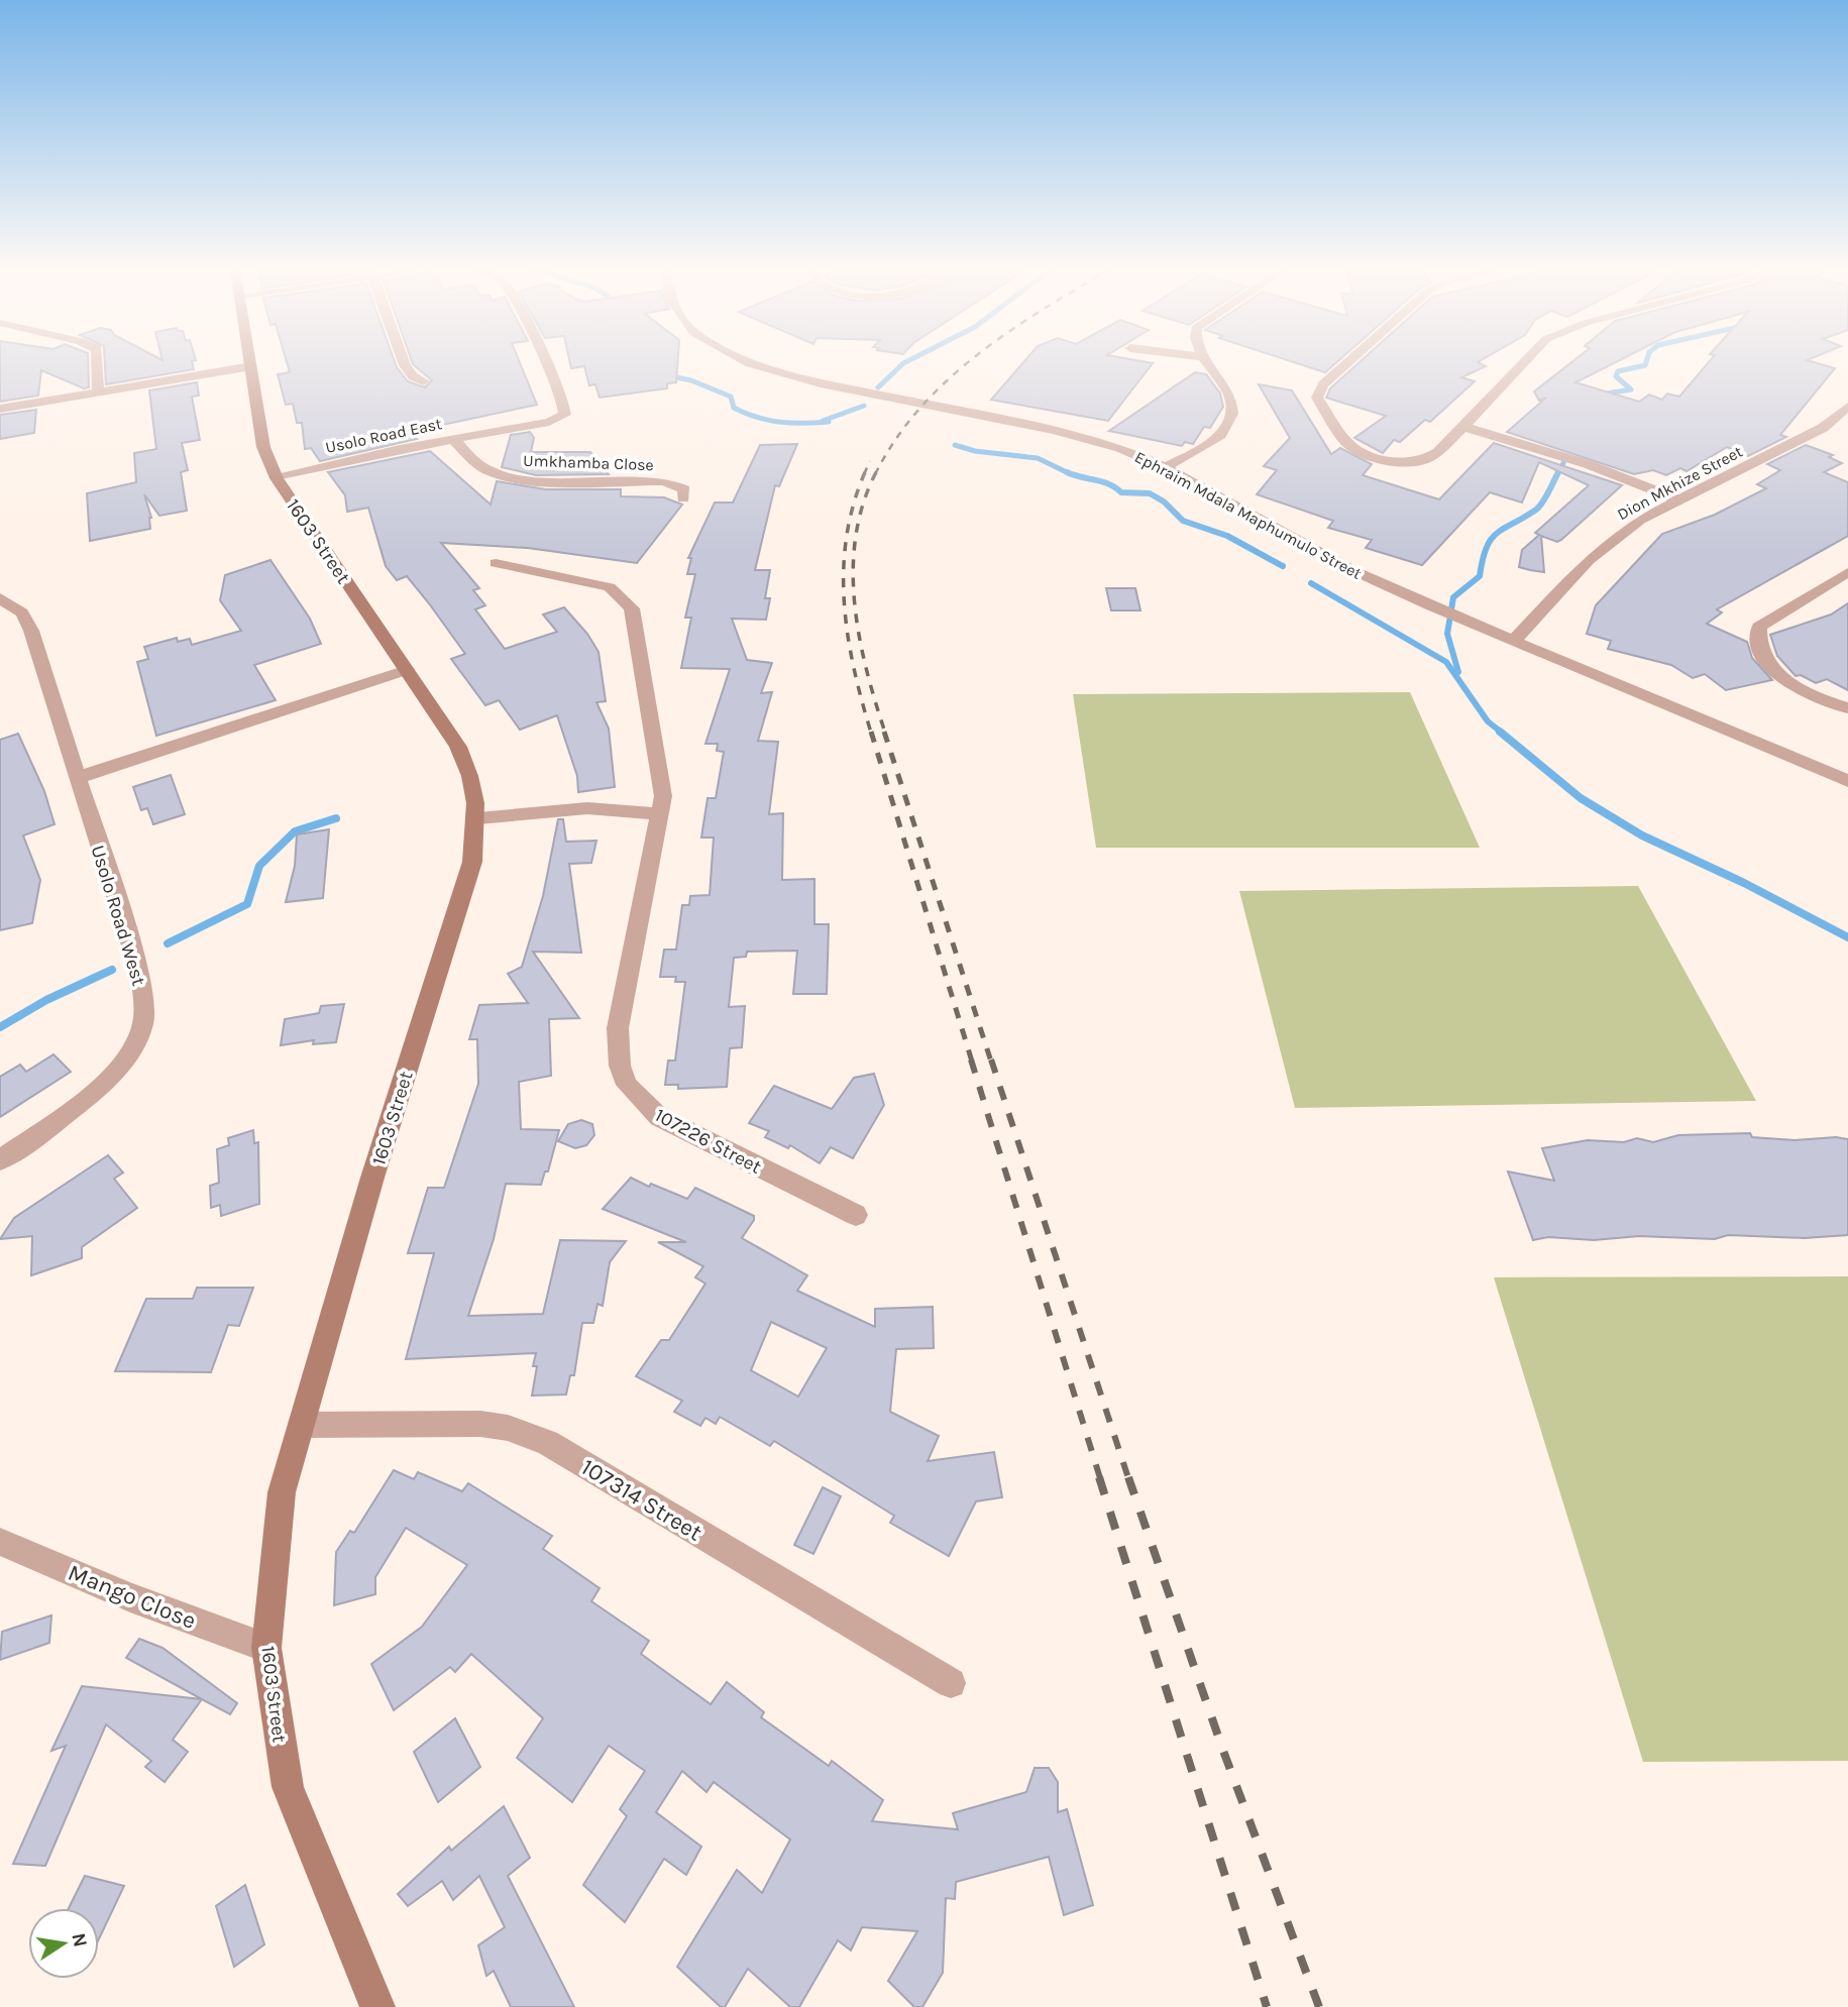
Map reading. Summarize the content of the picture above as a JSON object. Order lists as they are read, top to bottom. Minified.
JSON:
{"streets":{"street":["Usolo Road East","Umkhamba Close","Dion Mkhize Street","Ephraim Mdala Maphumulo Street","1603 Street","Usolo Road West","107226 Street","107314 Street","Mango Close"]},"crossings":[["Usolo Road East","Umkhamba Close"],["Usolo Road East","1603 Street"],["Dion Mkhize Street","Ephraim Mdala Maphumulo Street"],["1603 Street","107314 Street"],["1603 Street","Mango Close"]],"north":"right"}
